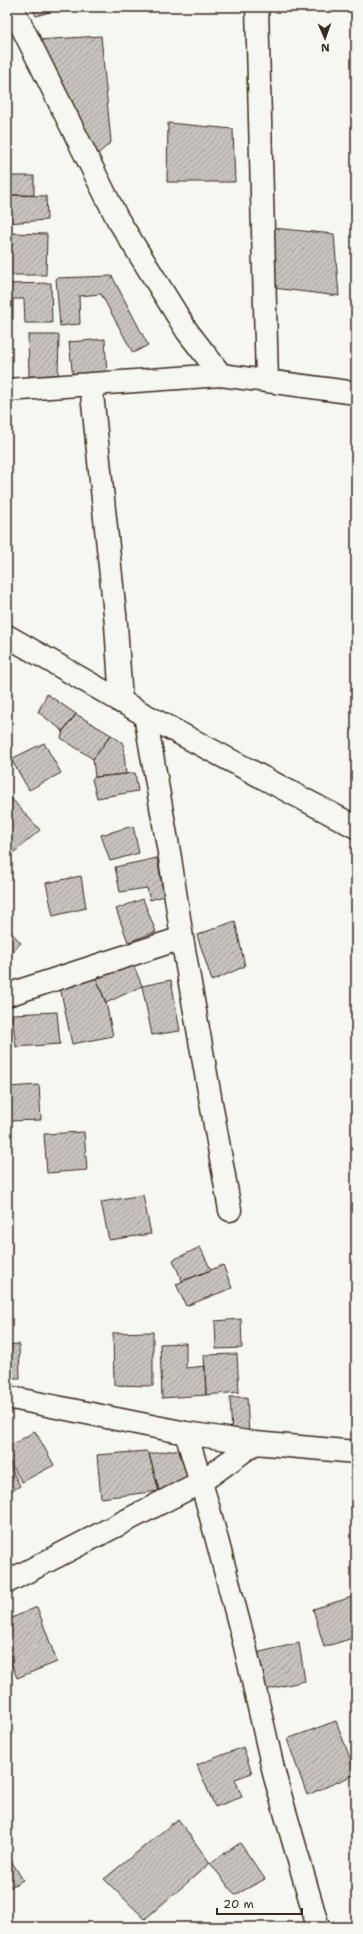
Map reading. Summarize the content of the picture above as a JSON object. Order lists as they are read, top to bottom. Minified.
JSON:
{"scale_bar":"20 m","north":"bottom"}
